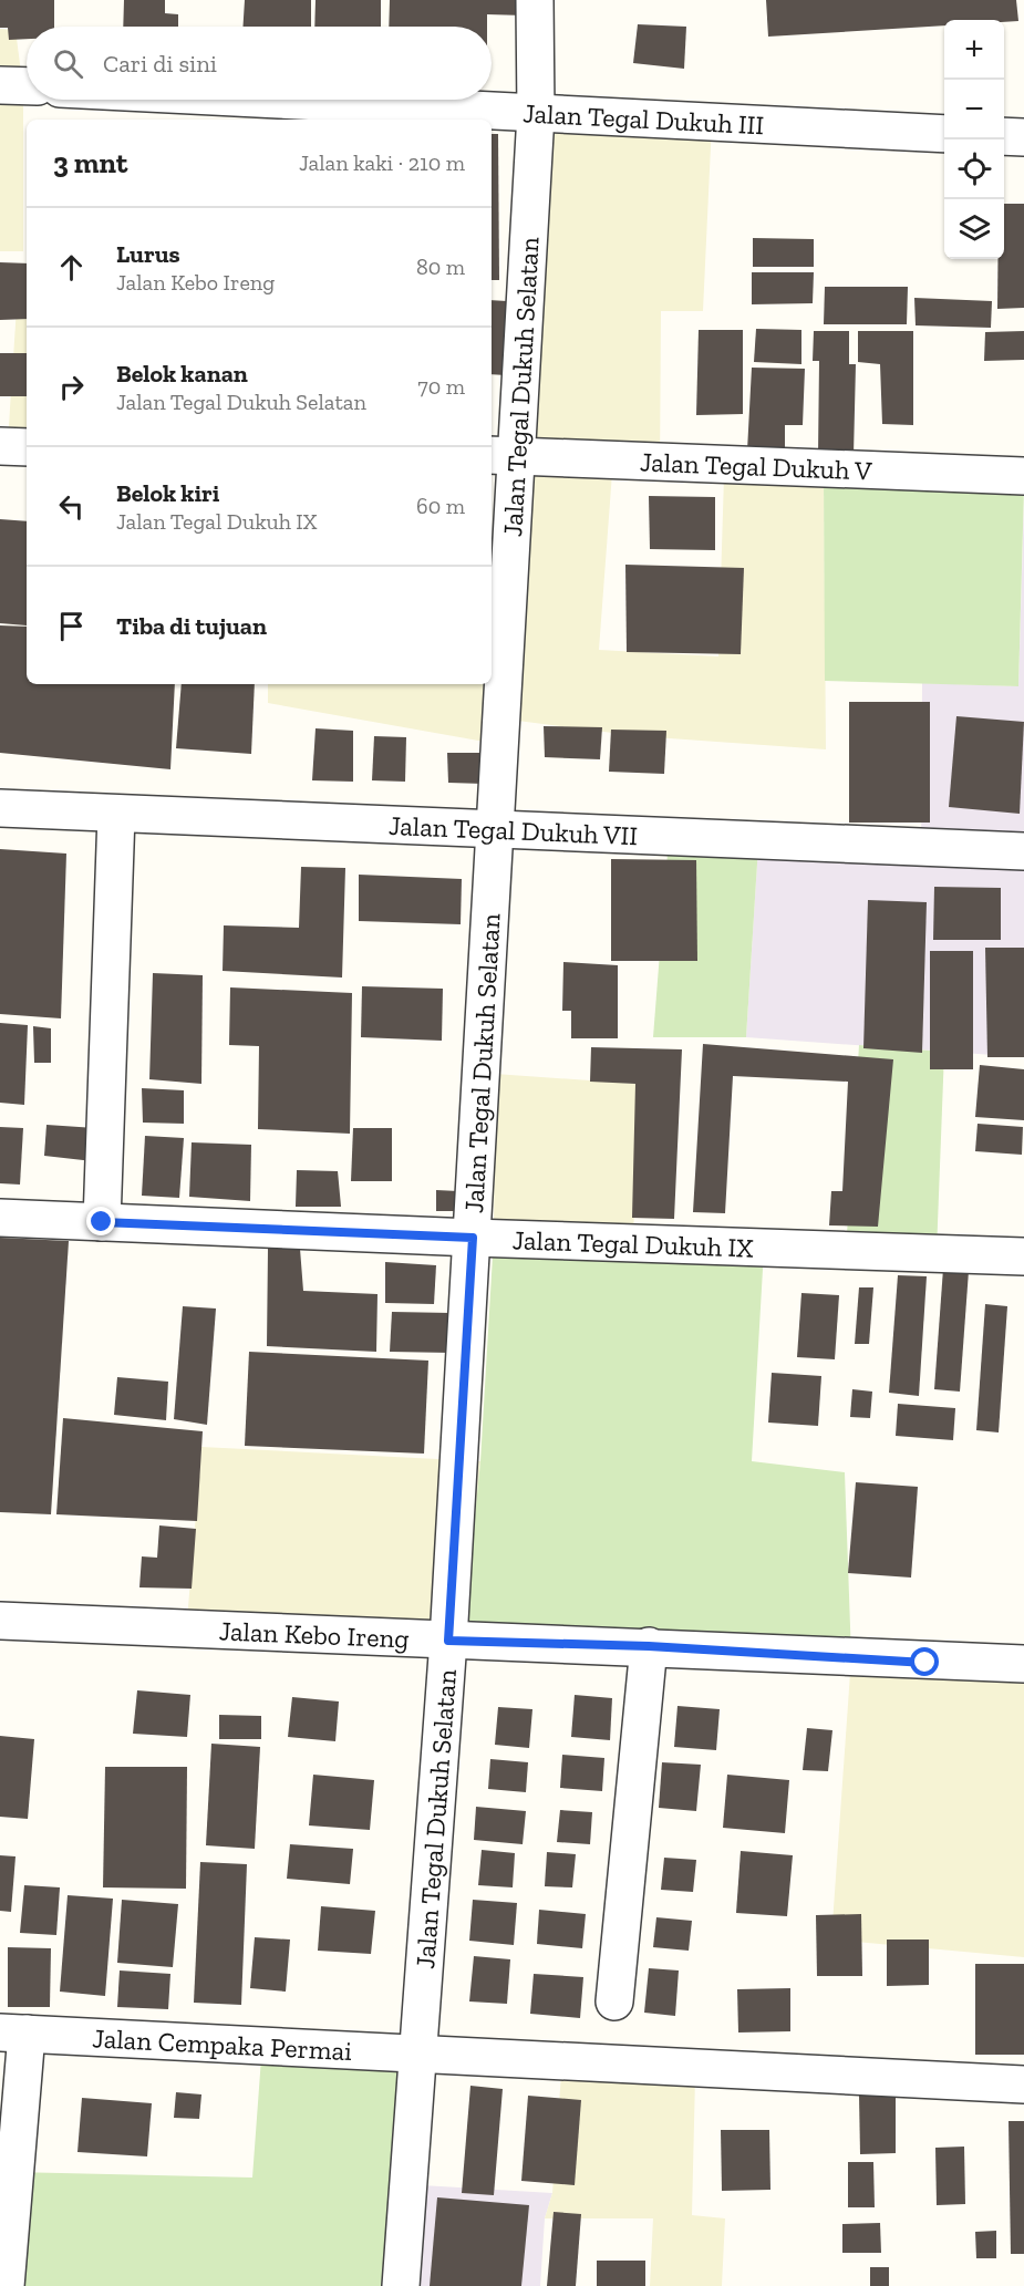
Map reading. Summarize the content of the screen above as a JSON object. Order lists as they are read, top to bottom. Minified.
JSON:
{"streets":{"street":["Jalan Tegal Dukuh III","Jalan Tegal Dukuh Selatan","Jalan Tegal Dukuh V","Jalan Tegal Dukuh VII","Jalan Tegal Dukuh IX","Jalan Kebo Ireng","Jalan Cempaka Permai"]},"crossings":[["Jalan Tegal Dukuh III","Jalan Tegal Dukuh Selatan"],["Jalan Tegal Dukuh Selatan","Jalan Tegal Dukuh V"],["Jalan Tegal Dukuh Selatan","Jalan Tegal Dukuh VII"],["Jalan Tegal Dukuh Selatan","Jalan Tegal Dukuh IX"],["Jalan Tegal Dukuh Selatan","Jalan Kebo Ireng"],["Jalan Tegal Dukuh Selatan","Jalan Cempaka Permai"]],"page":{"map_buttons":["+","−"],"search":"Cari di sini","heading":["3 mnt","Jalan kaki · 210 m"],"list":[["Lurus","Jalan Kebo Ireng","80 m"],["Belok kanan","Jalan Tegal Dukuh Selatan","70 m"],["Belok kiri","Jalan Tegal Dukuh IX","60 m"],"Tiba di tujuan"]}}
